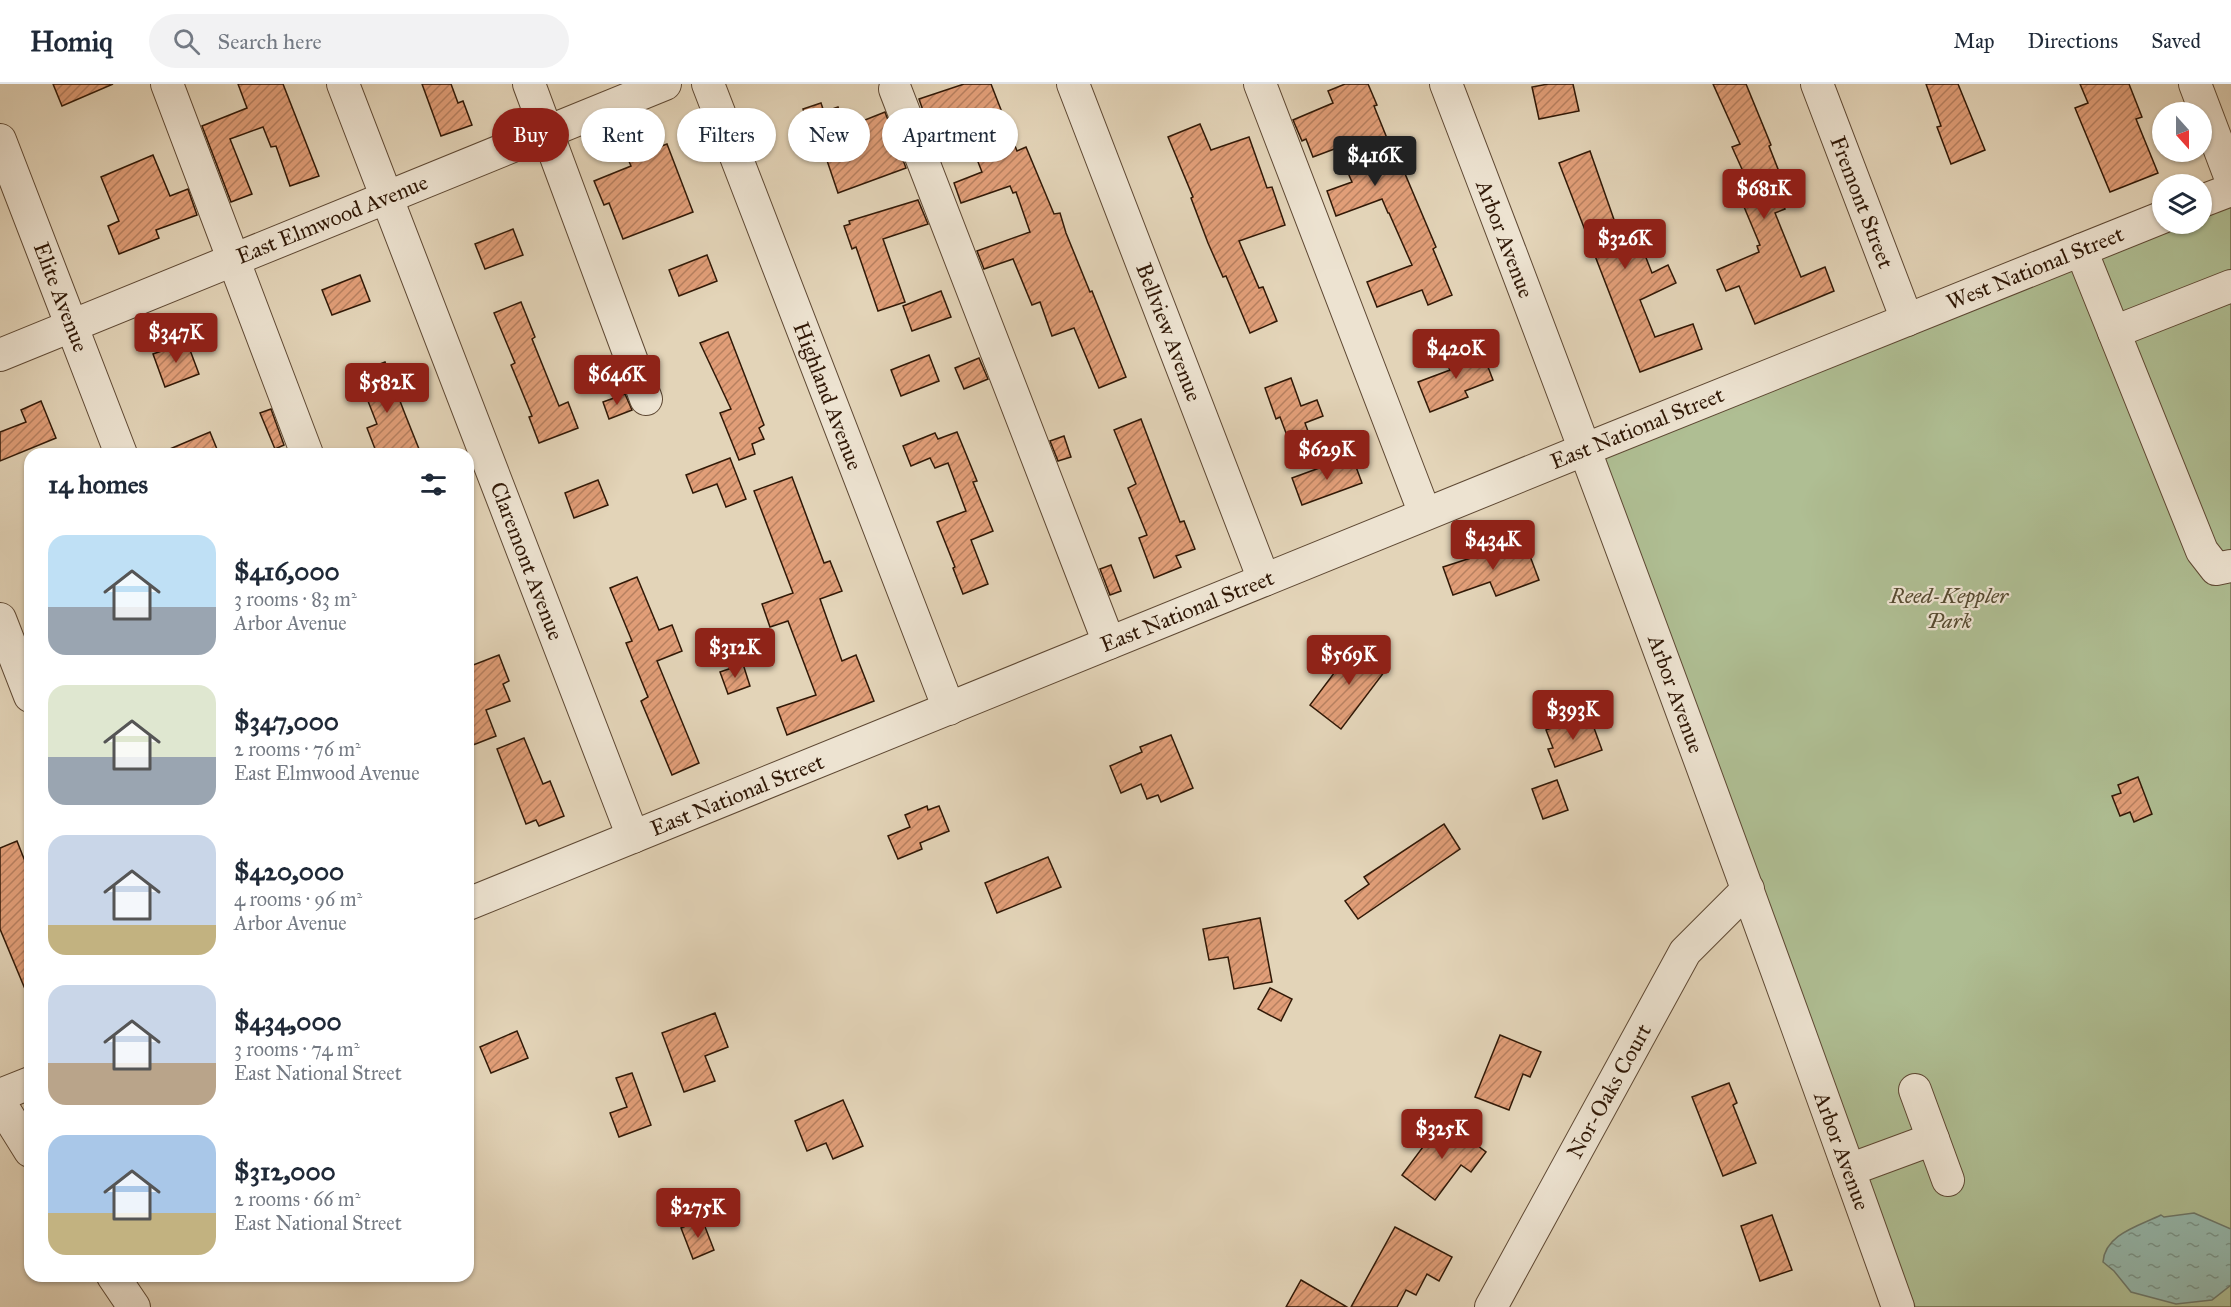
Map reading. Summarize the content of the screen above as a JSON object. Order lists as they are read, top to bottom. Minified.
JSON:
{"streets":{"street":["Fremont Street","East Elmwood Avenue","Arbor Avenue","West National Street","Elite Avenue","Bellview Avenue","Highland Avenue","East National Street","Claremont Avenue","Nor-Oaks Court"]},"crossings":[["Fremont Street","West National Street"],["Fremont Street","East National Street"],["East Elmwood Avenue","Elite Avenue"],["East Elmwood Avenue","Claremont Avenue"],["Arbor Avenue","East National Street"],["Arbor Avenue","Nor-Oaks Court"],["West National Street","East National Street"],["Bellview Avenue","East National Street"],["Highland Avenue","East National Street"],["East National Street","Claremont Avenue"]],"parks":["Reed-Keppler Park"],"north":"bottom","page":{"header":"Homiq","search":"Search here","nav":["Map","Directions","Saved"],"chip":["Buy","Rent","Filters","New","Apartment"],"price":["$416K","$681K","$326K","$347K","$420K","$646K","$582K","$629K","$434K","$312K","$569K","$393K","$325K","$275K"],"heading":"14 homes","list":[{"name":"$416,000","note":"3 rooms · 83 m² · Arbor Avenue"},{"name":"$347,000","note":"2 rooms · 76 m² · East Elmwood Avenue"},{"name":"$420,000","note":"4 rooms · 96 m² · Arbor Avenue"},{"name":"$434,000","note":"3 rooms · 74 m² · East National Street"},{"name":"$312,000","note":"2 rooms · 66 m² · East National Street"}]}}
